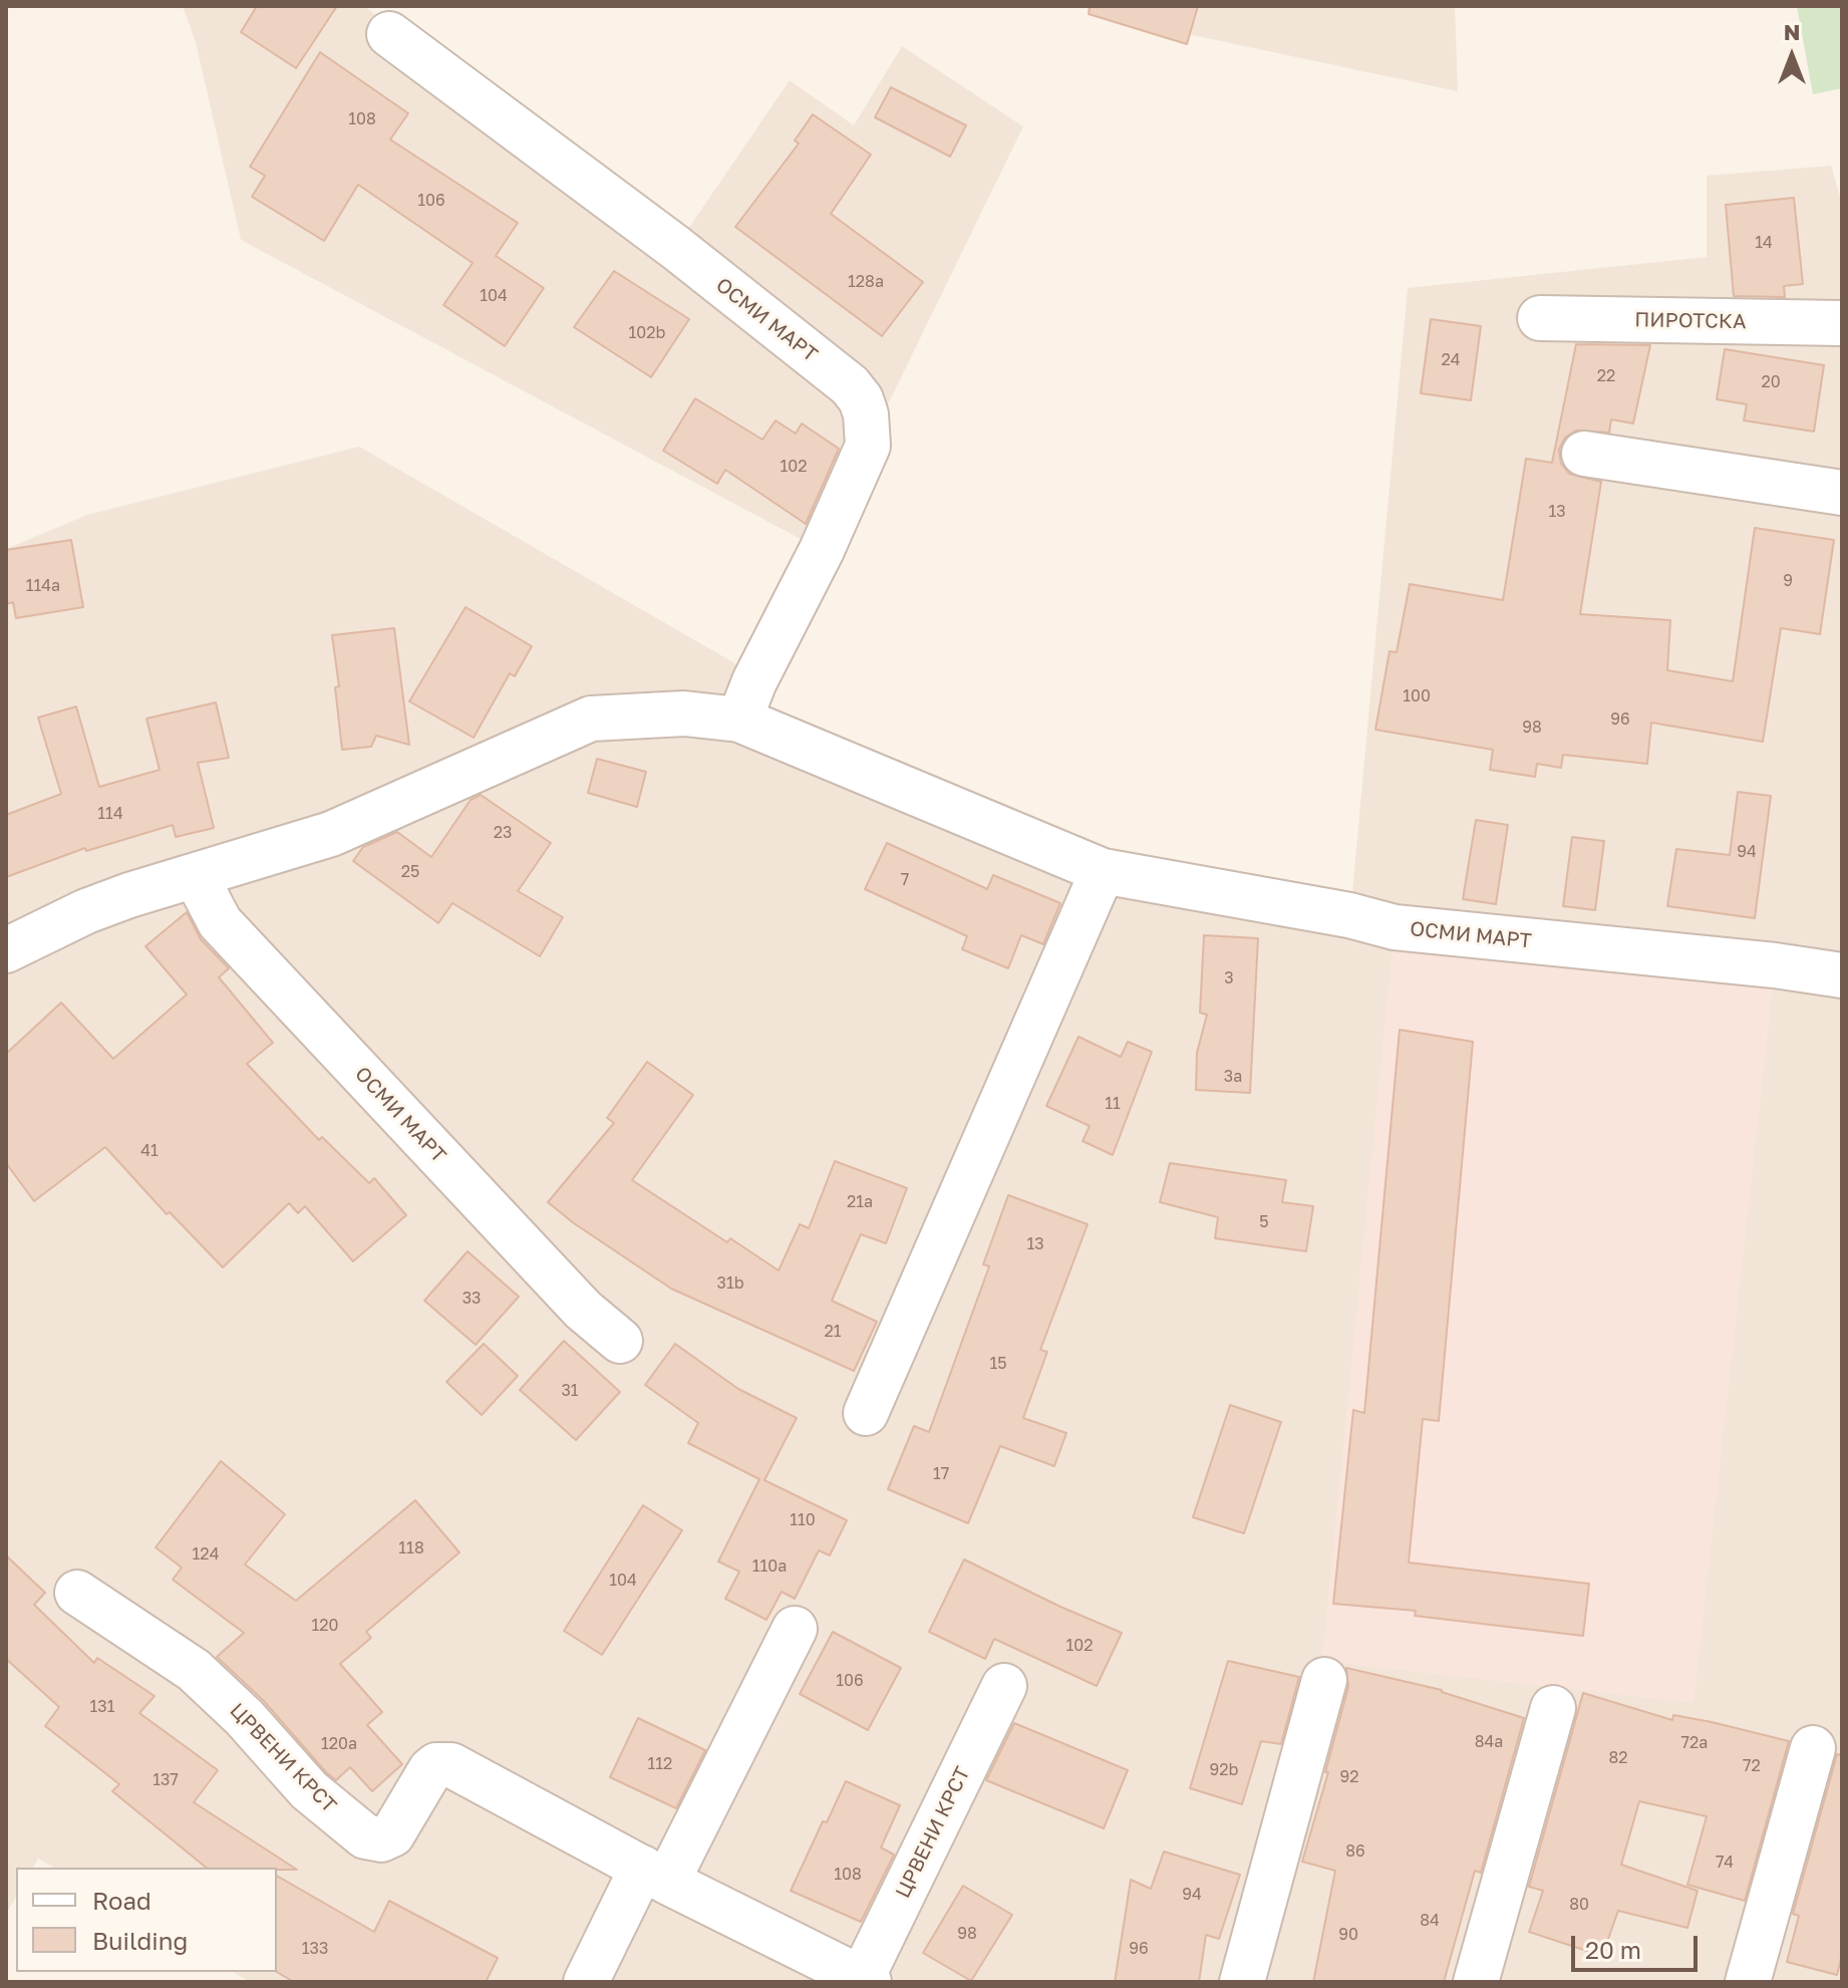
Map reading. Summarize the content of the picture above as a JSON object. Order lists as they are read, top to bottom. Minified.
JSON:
{"streets":{"street":["ОСМИ МАРТ","ПИРОТСКА","ЦРВЕНИ КРСТ"]},"house_numbers":["108","106","14","128a","104","102b","24","22","20","102","13","9","114a","100","96","98","114","23","94","25","7","3","3a","11","41","21a","5","13","31b","33","21","15","31","17","110","118","124","110a","104","120","102","106","131","84a","72a","120a","82","112","72","92b","92","137","86","74","108","94","80","84","98","90","133","96"],"legend":["Road","Building"],"scale_bar":"20 m","north":"top"}
